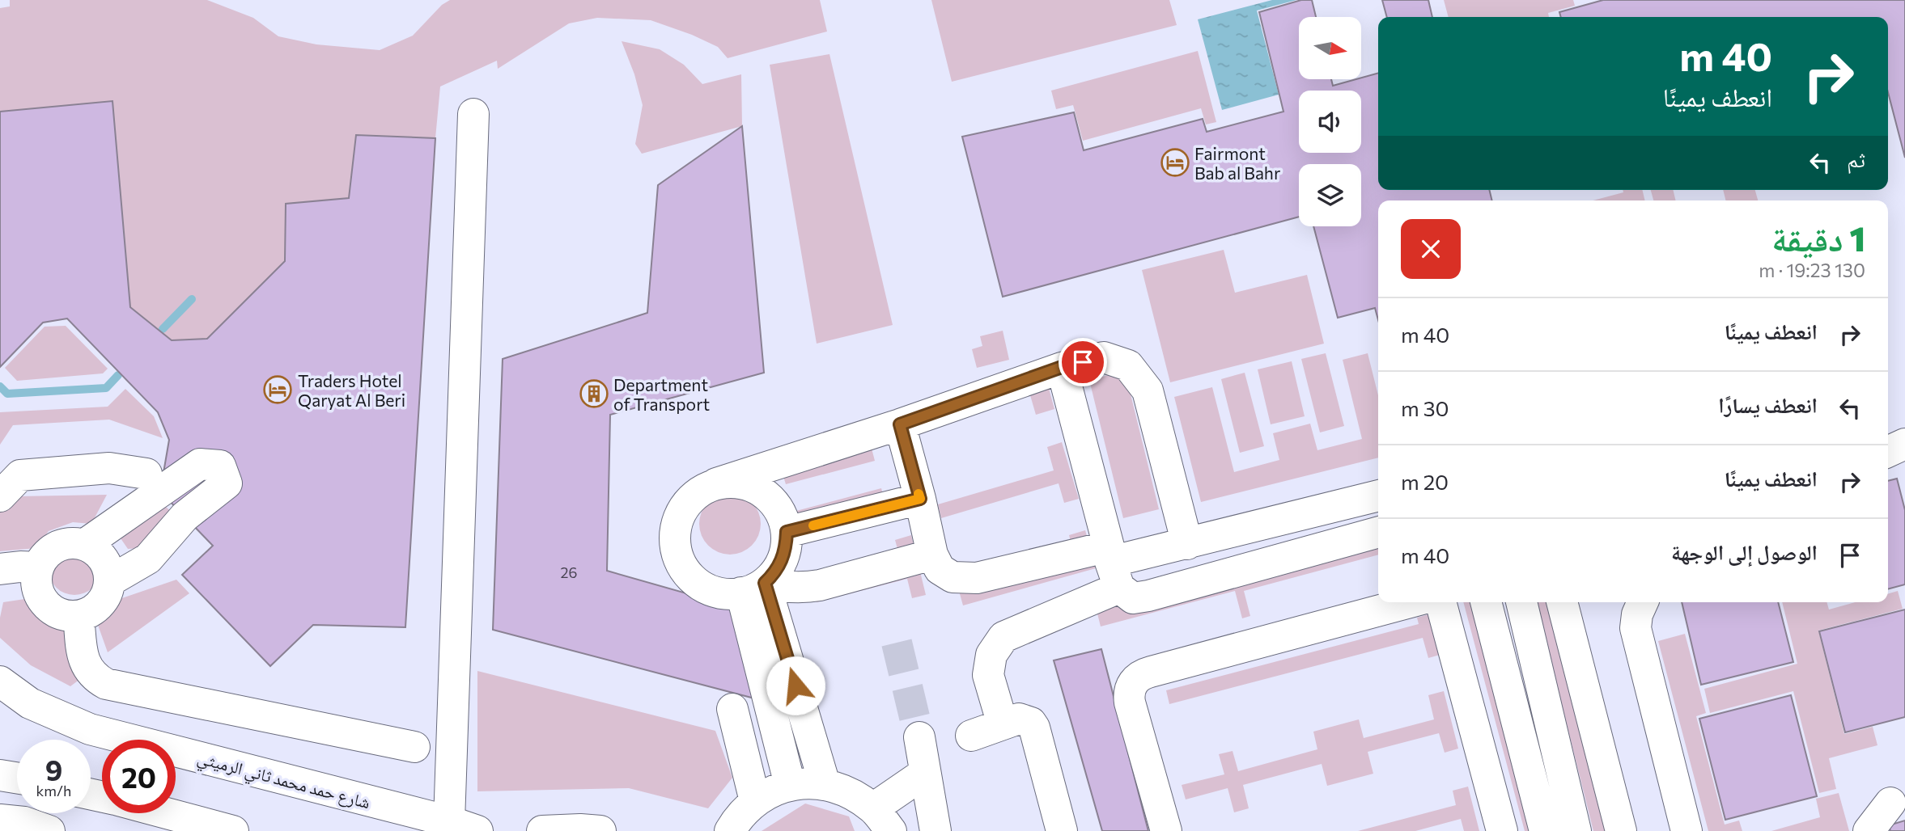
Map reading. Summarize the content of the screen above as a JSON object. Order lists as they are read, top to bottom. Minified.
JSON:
{"streets":{"main road":["شارع حمد محمد ثاني الرميثي"]},"places":{"hotel":["Fairmont Bab al Bahr","Traders Hotel Qaryat Al Beri"],"building":["Department of Transport"]},"house_numbers":["26"],"north":"right","page":{"turn":["40 m","انعطف يمينًا"],"then":"ثم","heading":["1 دقيقة","130 m · 19:23"],"list":[{"name":"انعطف يمينًا","value":"40 m"},{"name":"انعطف يسارًا","value":"30 m"},{"name":"انعطف يمينًا","value":"20 m"},{"name":"الوصول إلى الوجهة","value":"40 m"}],"speed":"9 km/h","limit":"20"}}
